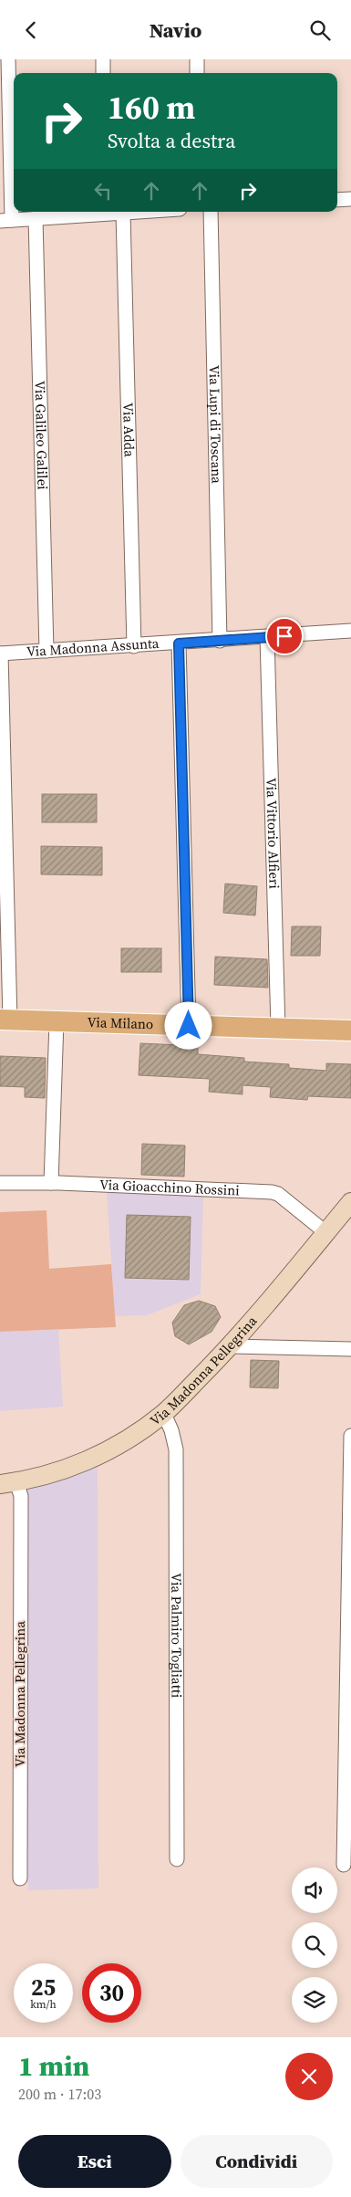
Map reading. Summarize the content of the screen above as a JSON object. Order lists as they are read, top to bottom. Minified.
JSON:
{"streets":{"main road":["Via Milano"],"street":["Via Lupi di Toscana","Via Adda","Via Galileo Galilei","Via Madonna Assunta","Via Vittorio Alfieri","Via Gioacchino Rossini","Via Madonna Pellegrina","Via Palmiro Togliatti"]},"crossings":[["Via Lupi di Toscana","Via Madonna Assunta"],["Via Adda","Via Madonna Assunta"],["Via Galileo Galilei","Via Madonna Assunta"],["Via Madonna Assunta","Via Vittorio Alfieri"],["Via Vittorio Alfieri","Via Milano"],["Via Gioacchino Rossini","Via Madonna Pellegrina"],["Via Madonna Pellegrina","Via Palmiro Togliatti"]],"page":{"header":"Navio","turn":["160 m","Svolta a destra"],"speed":"25 km/h","limit":"30","heading":["1 min","200 m · 17:03"],"buttons":["Esci","Condividi"]}}
